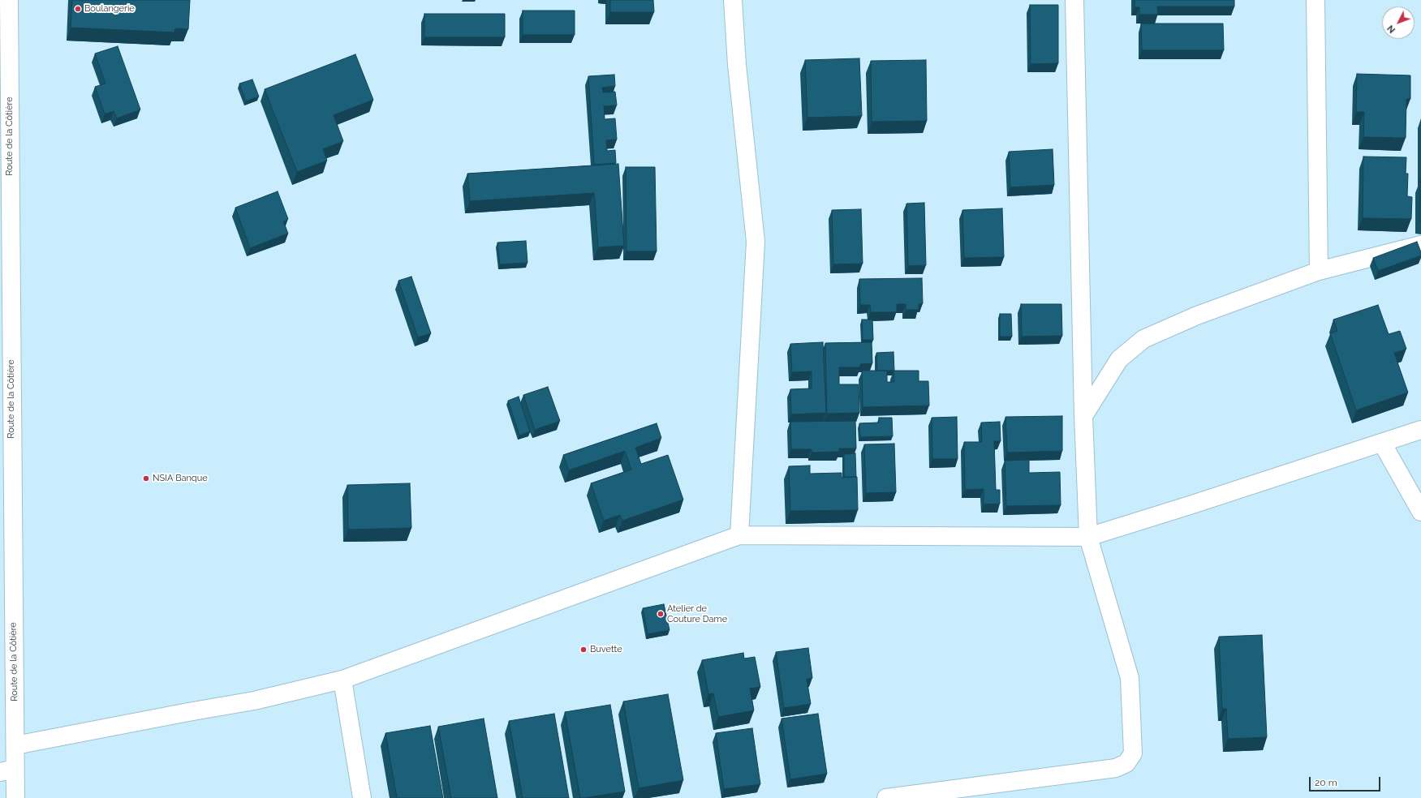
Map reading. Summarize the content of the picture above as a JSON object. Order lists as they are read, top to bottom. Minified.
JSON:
{"streets":{"street":["Route de la Côtière"]},"places":["Boulangerie","NSIA Banque","Atelier de Couture Dame","Buvette"],"scale_bar":"20 m","north":"bottom left"}
